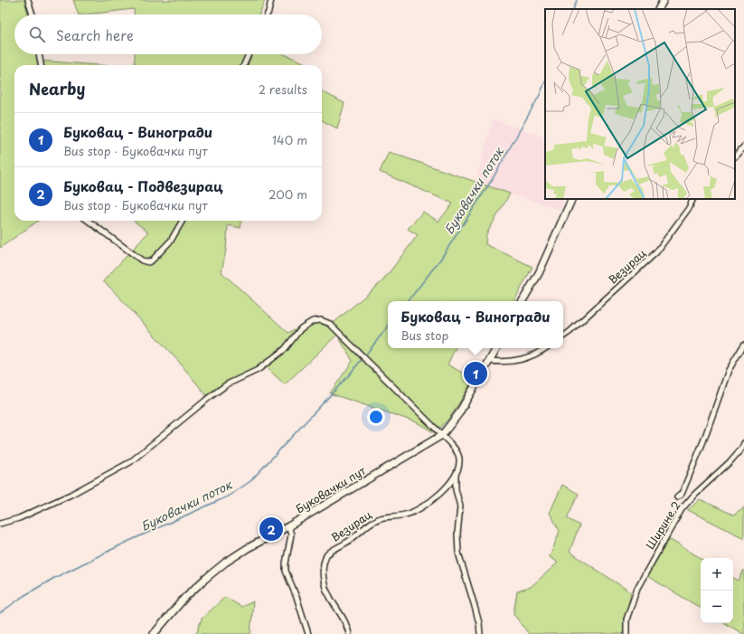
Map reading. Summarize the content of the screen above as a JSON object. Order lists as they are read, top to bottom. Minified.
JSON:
{"streets":{"street":["Везирац","Буковачки пут","Ширине 2"]},"water":["Буковачки поток"],"page":{"search":"Search here","heading":["Nearby","2 results"],"list":[{"mark":"1","name":"Буковац - Виногради","note":"Bus stop · Буковачки пут","value":"140 m"},{"mark":"2","name":"Буковац - Подвезирац","note":"Bus stop · Буковачки пут","value":"200 m"}],"popup":["Буковац - Виногради","Bus stop"],"pins":["1","2"],"map_buttons":["+","−"]}}
